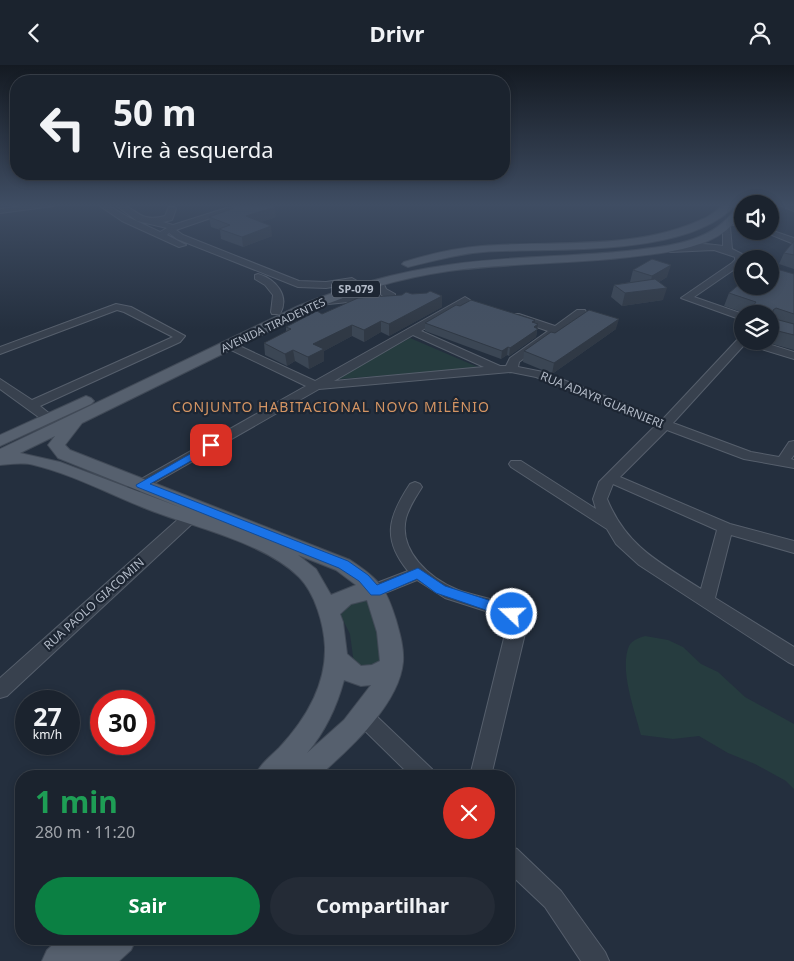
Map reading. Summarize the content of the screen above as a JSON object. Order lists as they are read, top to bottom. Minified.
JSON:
{"streets":{"main road":["SP-079","AVENIDA TIRADENTES"],"street":["RUA ADAYR GUARNIERI","RUA PAOLO GIACOMIN"]},"districts":["CONJUNTO HABITACIONAL NOVO MILÊNIO"],"page":{"header":"Drivr","turn":["50 m","Vire à esquerda"],"speed":"27 km/h","limit":"30","heading":["1 min","280 m · 11:20"],"buttons":["Sair","Compartilhar"]}}
